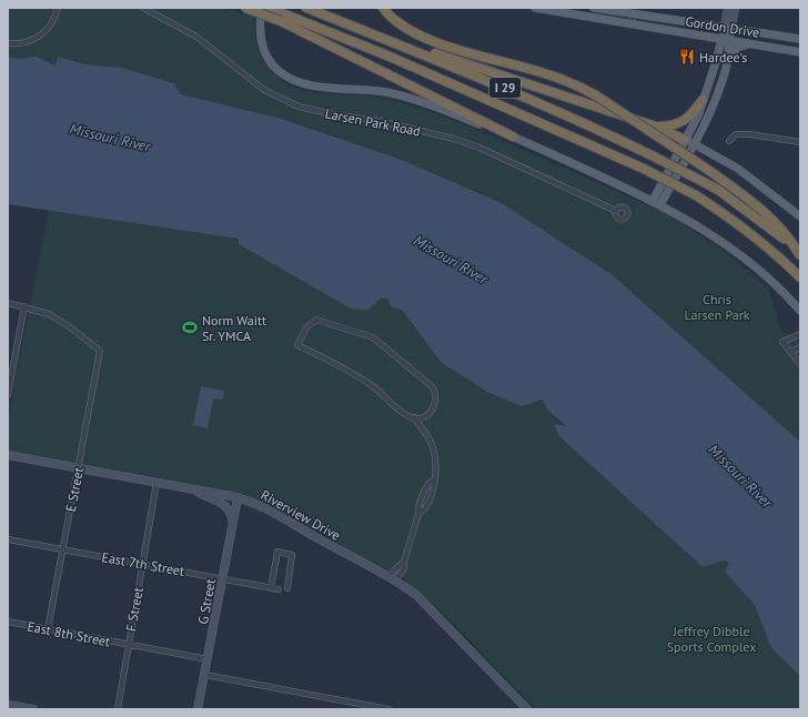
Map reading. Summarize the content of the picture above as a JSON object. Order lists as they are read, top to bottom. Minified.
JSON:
{"streets":{"highway":["I 29"],"main road":["Gordon Drive","Riverview Drive","G Street"],"street":["Larsen Park Road","E Street","East 7th Street","F Street","East 8th Street"]},"crossings":[["E Street","Riverview Drive"],["E Street","East 7th Street"],["E Street","East 8th Street"],["Riverview Drive","G Street"],["Riverview Drive","F Street"],["East 7th Street","G Street"],["East 7th Street","F Street"],["G Street","East 8th Street"],["F Street","East 8th Street"]],"water":["Missouri River"],"parks":["Chris Larsen Park","Jeffrey Dibble Sports Complex"],"places":{"restaurant":["Hardee's"],"sports":["Norm Waitt Sr. YMCA"]}}
